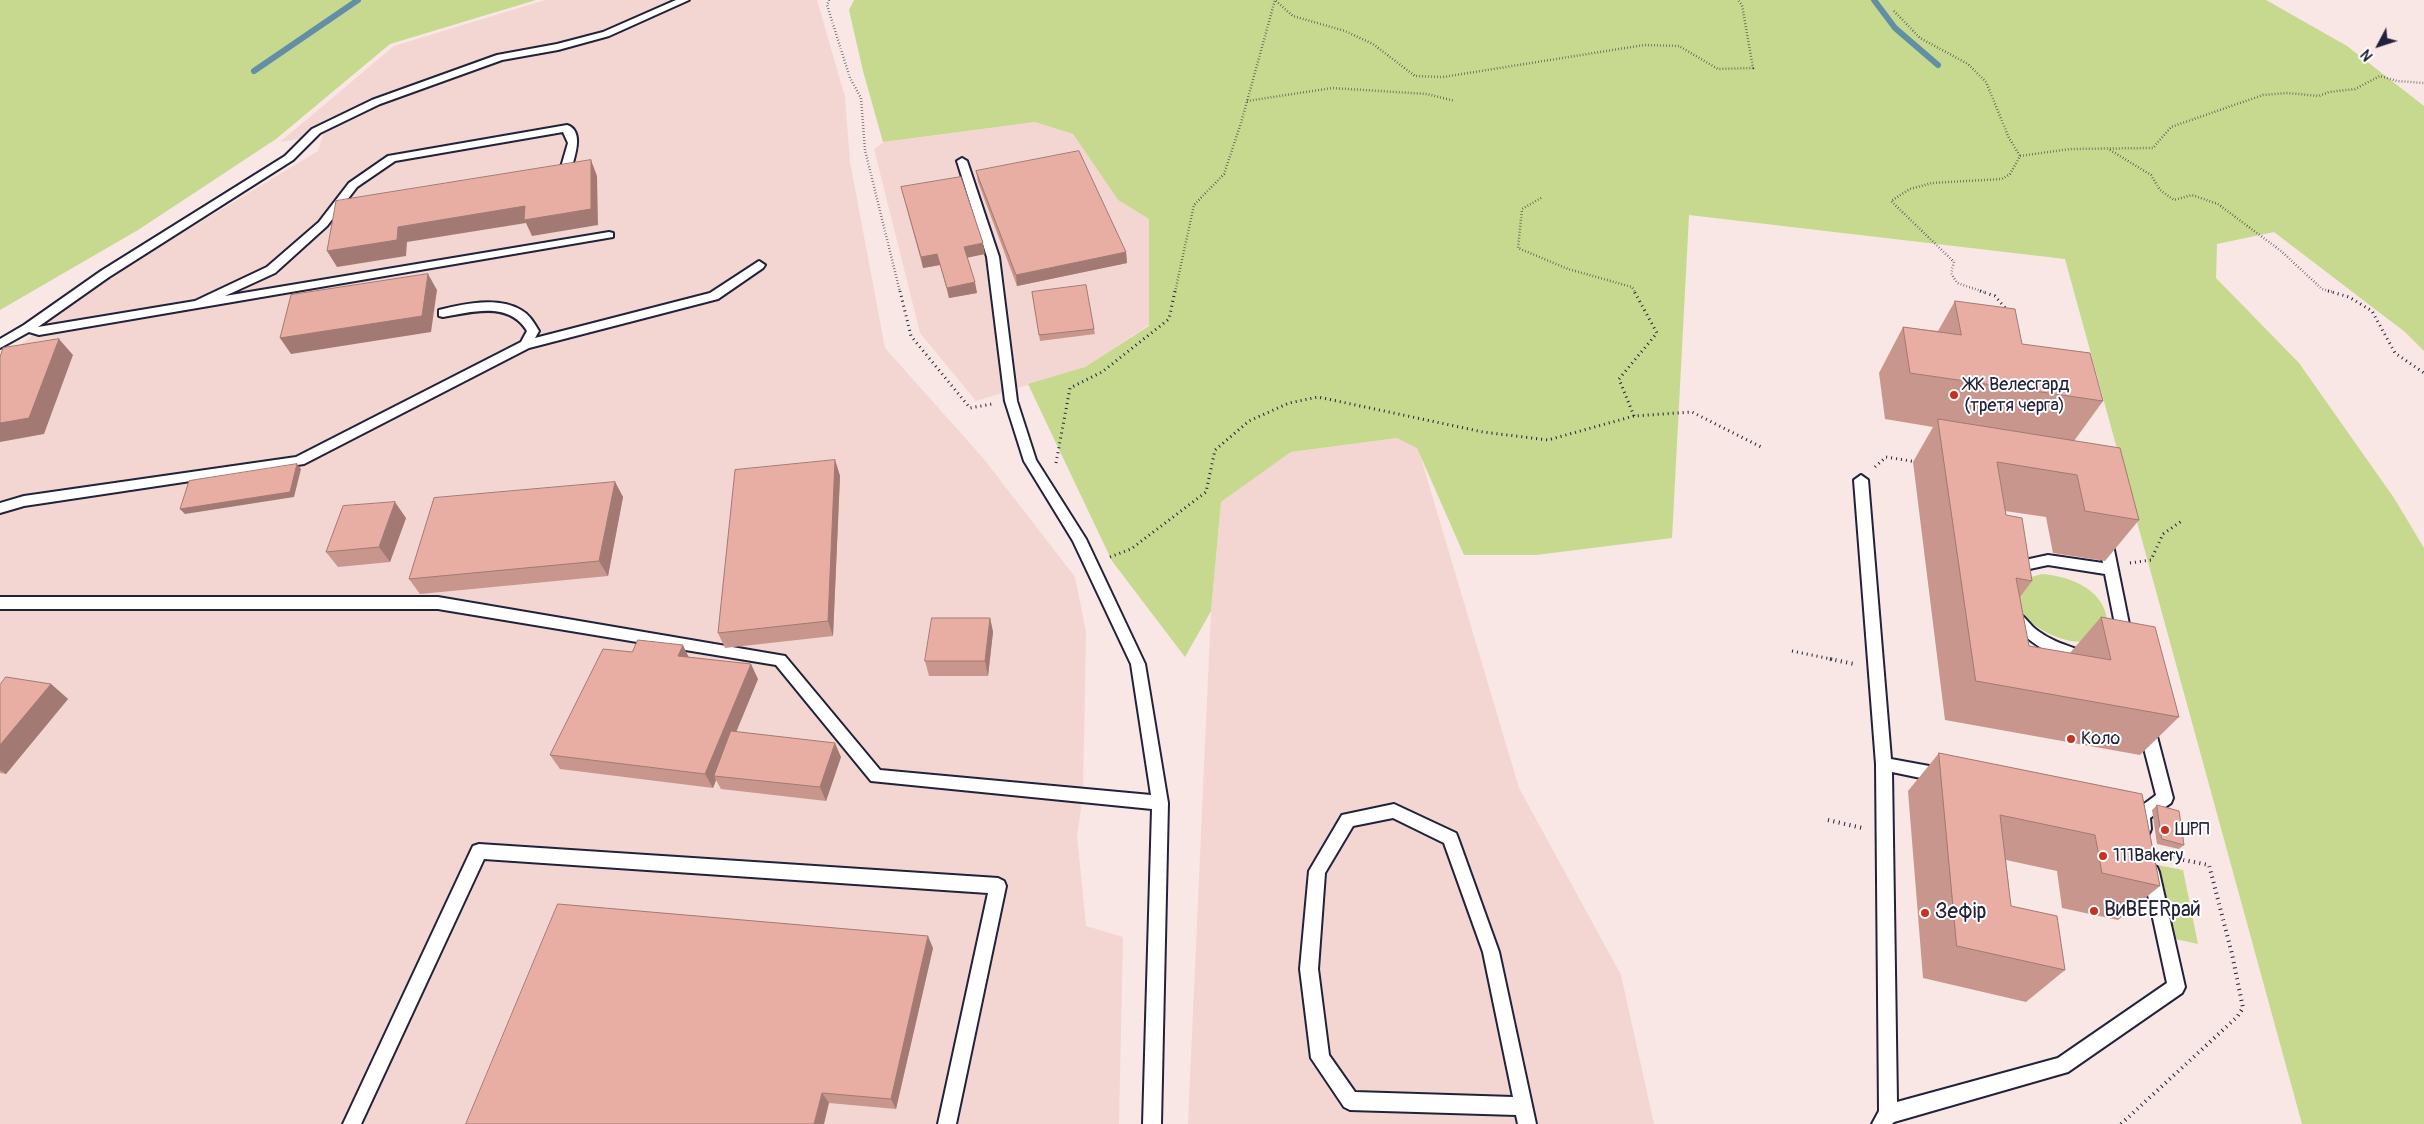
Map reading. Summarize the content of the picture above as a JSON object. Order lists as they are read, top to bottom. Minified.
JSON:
{"places":["ЖК Велесгард (третя черга)","Коло","ШРП","111Bakery","ВиBEERрай","Зефір"],"north":"bottom left"}
